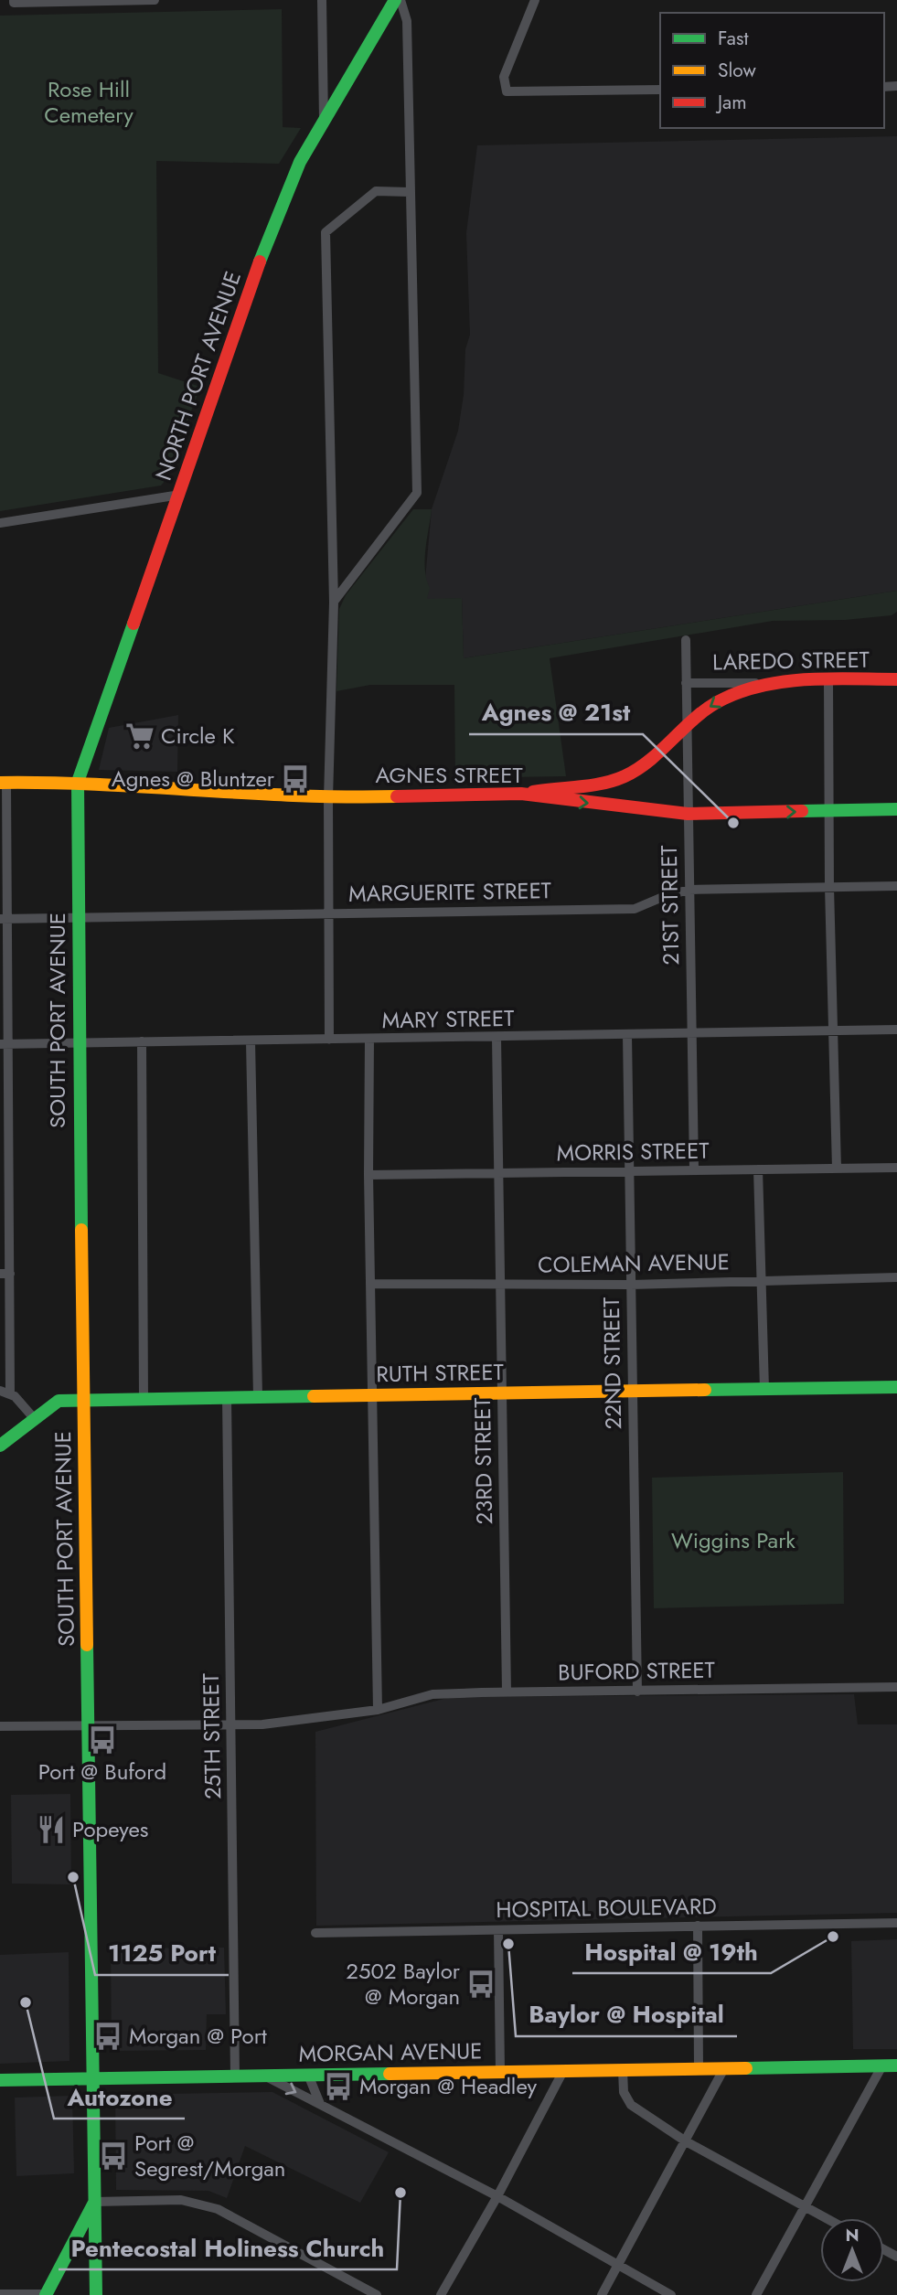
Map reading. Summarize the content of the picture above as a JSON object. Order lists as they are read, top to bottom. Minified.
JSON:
{"streets":{"main road":["NORTH PORT AVENUE","LAREDO STREET","AGNES STREET","SOUTH PORT AVENUE","RUTH STREET","MORGAN AVENUE"],"street":["MARGUERITE STREET","21ST STREET","MARY STREET","MORRIS STREET","COLEMAN AVENUE","22ND STREET","23RD STREET","BUFORD STREET","25TH STREET","HOSPITAL BOULEVARD"]},"crossings":[["NORTH PORT AVENUE","AGNES STREET"],["NORTH PORT AVENUE","SOUTH PORT AVENUE"],["LAREDO STREET","21ST STREET"],["AGNES STREET","21ST STREET"],["AGNES STREET","SOUTH PORT AVENUE"],["MARGUERITE STREET","21ST STREET"],["MARGUERITE STREET","SOUTH PORT AVENUE"],["21ST STREET","MARY STREET"],["21ST STREET","MORRIS STREET"],["MARY STREET","SOUTH PORT AVENUE"],["MARY STREET","22ND STREET"],["MARY STREET","23RD STREET"],["SOUTH PORT AVENUE","RUTH STREET"],["SOUTH PORT AVENUE","MORGAN AVENUE"],["MORRIS STREET","22ND STREET"],["MORRIS STREET","23RD STREET"],["COLEMAN AVENUE","22ND STREET"],["COLEMAN AVENUE","23RD STREET"],["22ND STREET","RUTH STREET"],["22ND STREET","BUFORD STREET"],["RUTH STREET","23RD STREET"],["RUTH STREET","25TH STREET"],["23RD STREET","BUFORD STREET"],["BUFORD STREET","25TH STREET"],["25TH STREET","MORGAN AVENUE"]],"parks":["Rose Hill Cemetery","Wiggins Park"],"places":{"supermarket":["Circle K"],"bus stop":["Agnes @ Bluntzer","Port @ Buford","2502 Baylor @ Morgan","Morgan @ Port","Morgan @ Headley","Port @ Segrest/Morgan"],"other":["Agnes @ 21st","1125 Port","Hospital @ 19th","Baylor @ Hospital","Autozone","Pentecostal Holiness Church"],"restaurant":["Popeyes"]},"legend":["Fast","Slow","Jam"],"north":"top"}
